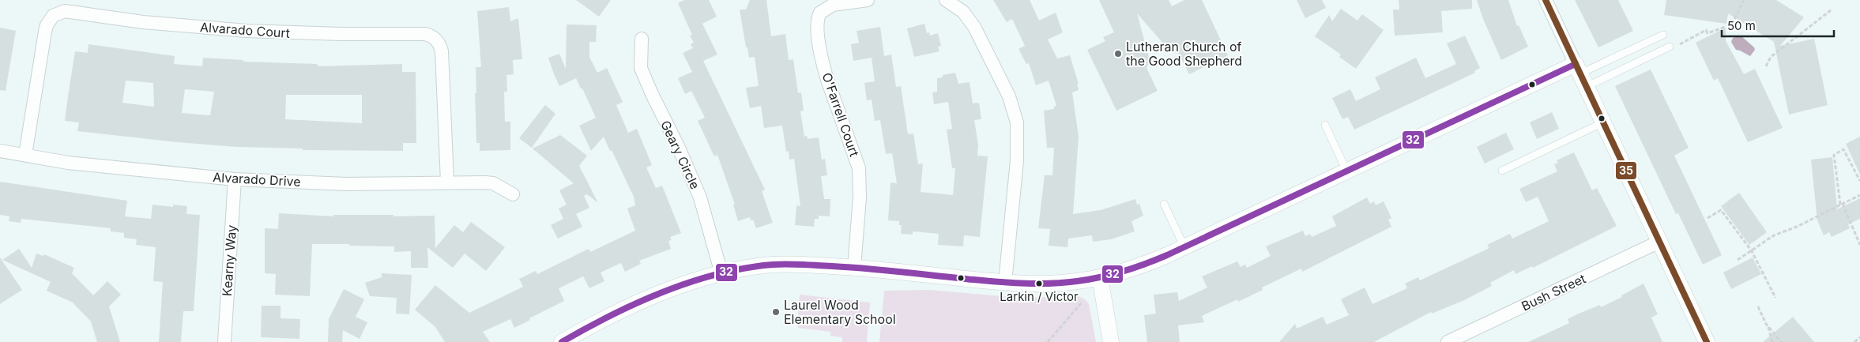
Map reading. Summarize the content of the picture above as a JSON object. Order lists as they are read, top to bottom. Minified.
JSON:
{"streets":{"street":["Alvarado Court","O'Farrell Court","Geary Circle","Alvarado Drive","Kearny Way","Bush Street"]},"crossings":[["Alvarado Court","Alvarado Drive"],["Alvarado Drive","Kearny Way"]],"places":["Lutheran Church of the Good Shepherd","Larkin / Victor","Laurel Wood Elementary School"],"lines":["transit line 35","transit line 32"],"scale_bar":"50 m"}
